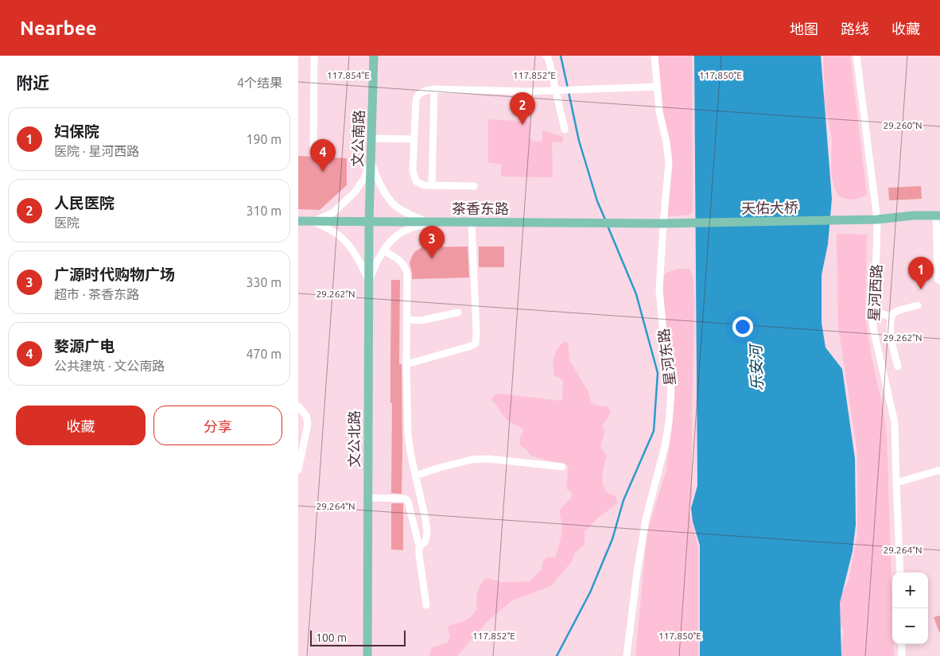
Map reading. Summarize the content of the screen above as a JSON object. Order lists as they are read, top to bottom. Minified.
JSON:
{"streets":{"main road":["文公南路","天佑大桥","茶香东路","文公北路"],"street":["星河西路","星河东路"]},"crossings":[["文公南路","茶香东路"],["文公南路","文公北路"],["天佑大桥","茶香东路"],["天佑大桥","星河西路"],["天佑大桥","星河东路"],["茶香东路","星河东路"],["茶香东路","文公北路"]],"water":["乐安河"],"scale_bar":"100 m","page":{"header":"Nearbee","nav":["地图","路线","收藏"],"heading":["附近","4个结果"],"pins":["2","4","3","1"],"list":[{"mark":"1","name":"妇保院","note":"医院 · 星河西路","value":"190 m"},{"mark":"2","name":"人民医院","note":"医院","value":"310 m"},{"mark":"3","name":"广源时代购物广场","note":"超市 · 茶香东路","value":"330 m"},{"mark":"4","name":"婺源广电","note":"公共建筑 · 文公南路","value":"470 m"}],"buttons":["收藏","分享"],"map_buttons":["+","−"],"scale":"100 m"},"coordinates":["117.854°E","117.852°E","117.850°E","29.260°N","29.262°N","29.264°N"]}
